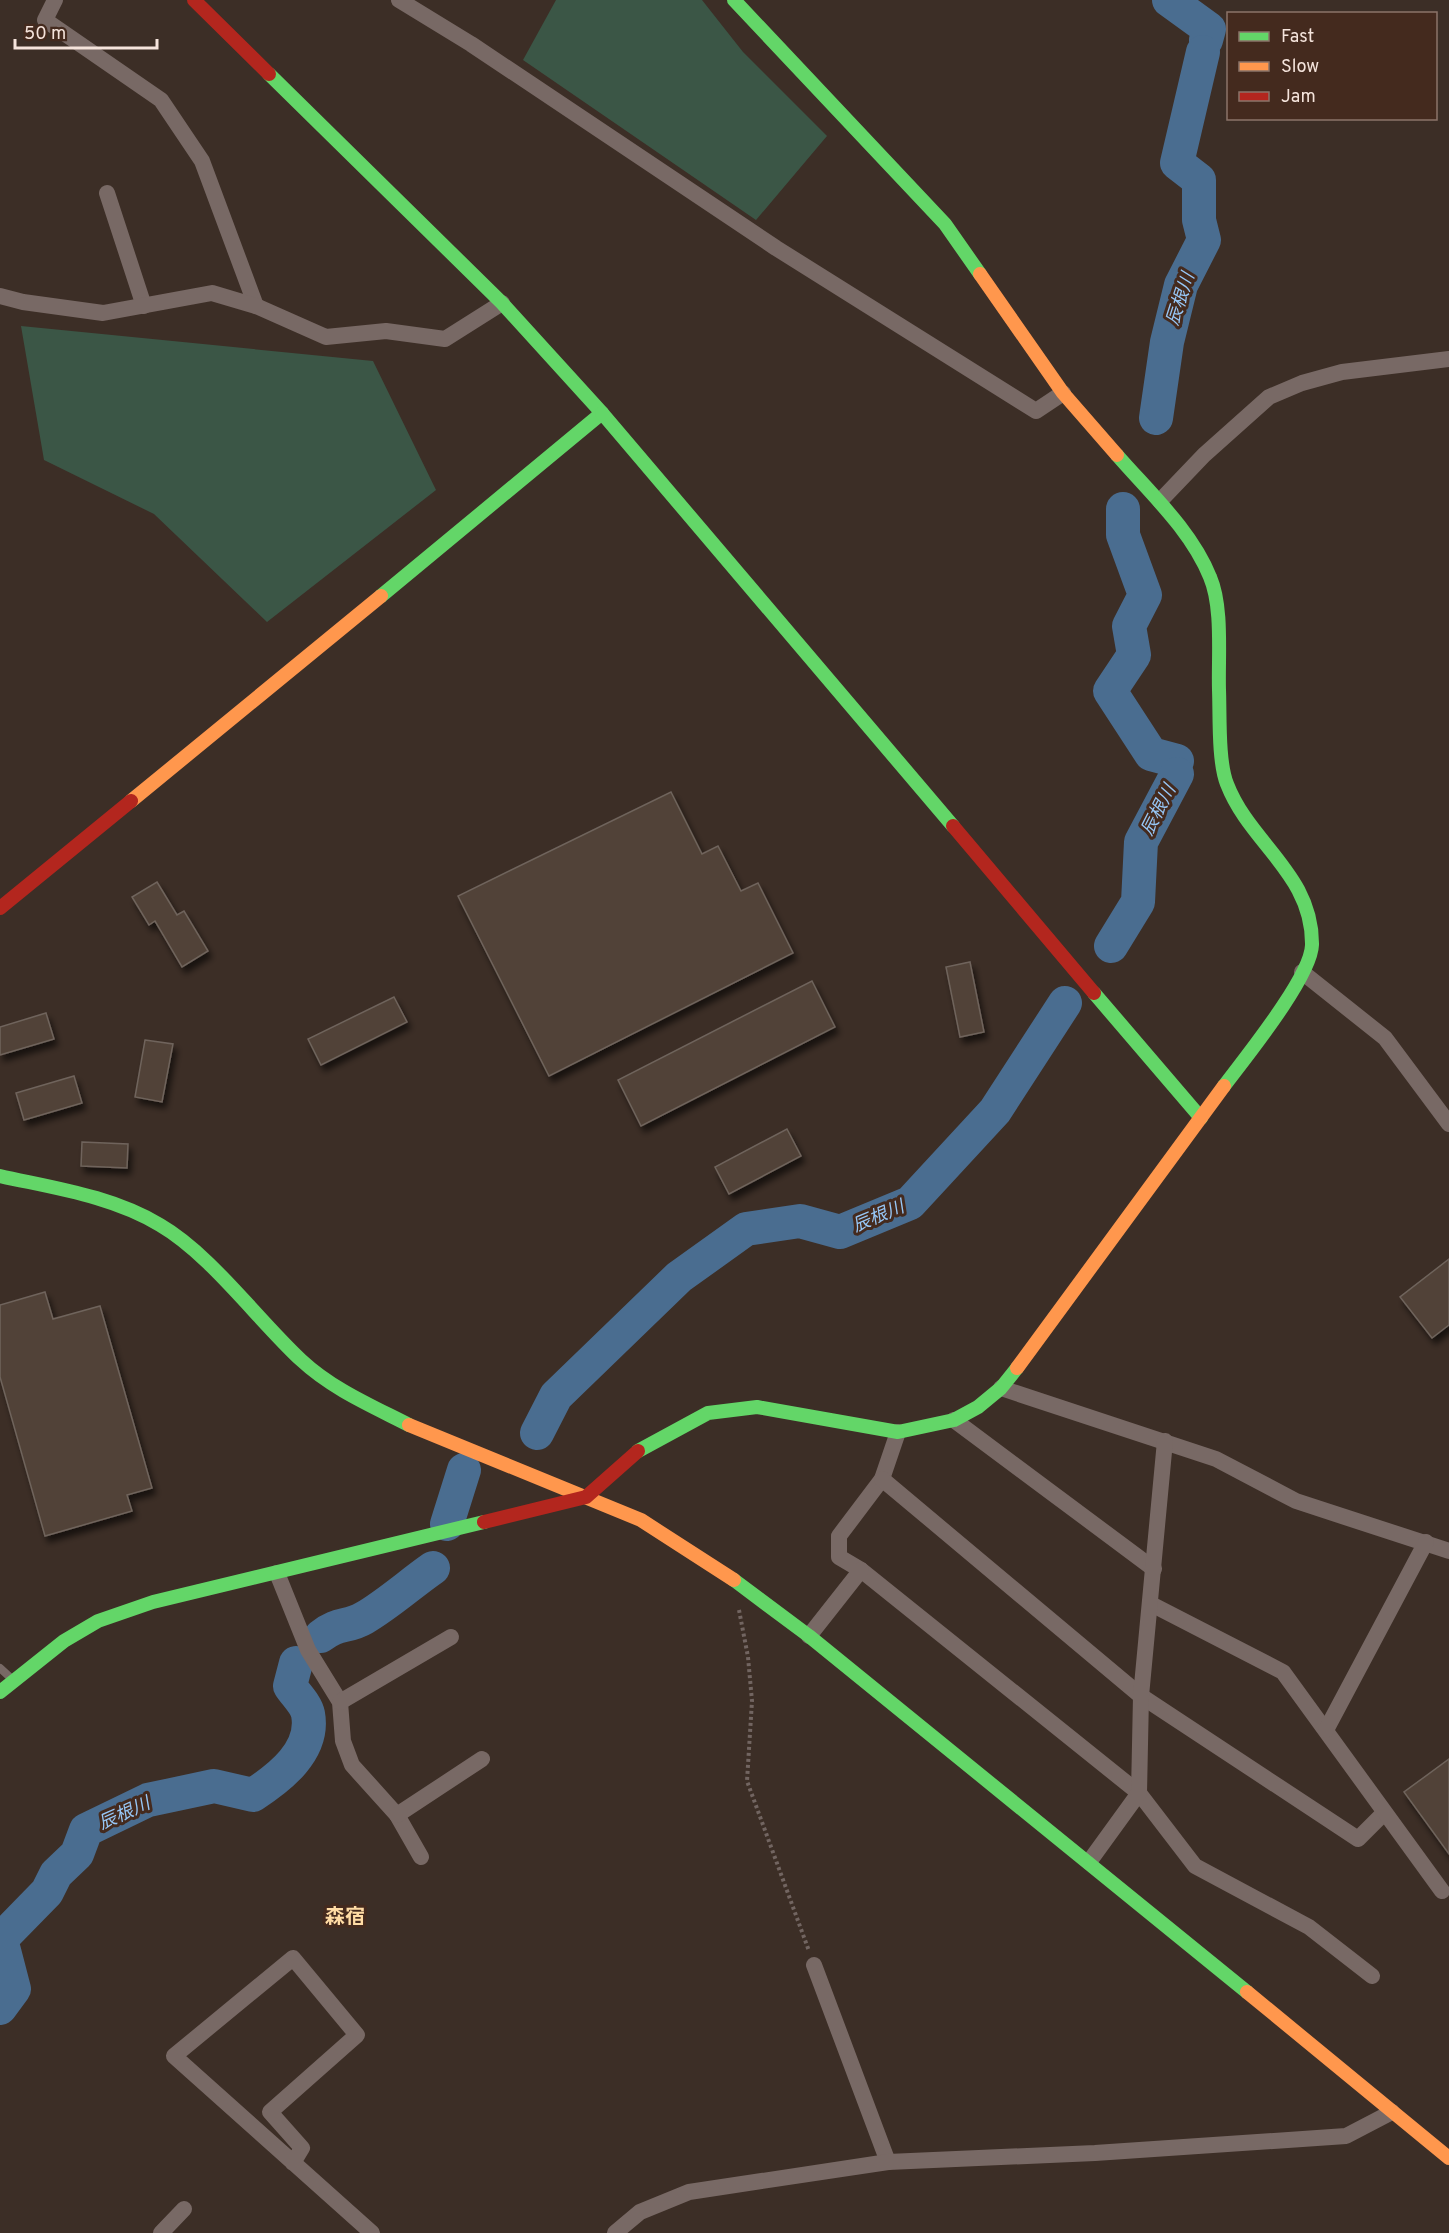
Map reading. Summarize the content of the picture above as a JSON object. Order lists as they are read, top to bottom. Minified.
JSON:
{"districts":["森宿"],"water":["辰根川"],"legend":["Fast","Slow","Jam"],"scale_bar":"50 m"}
